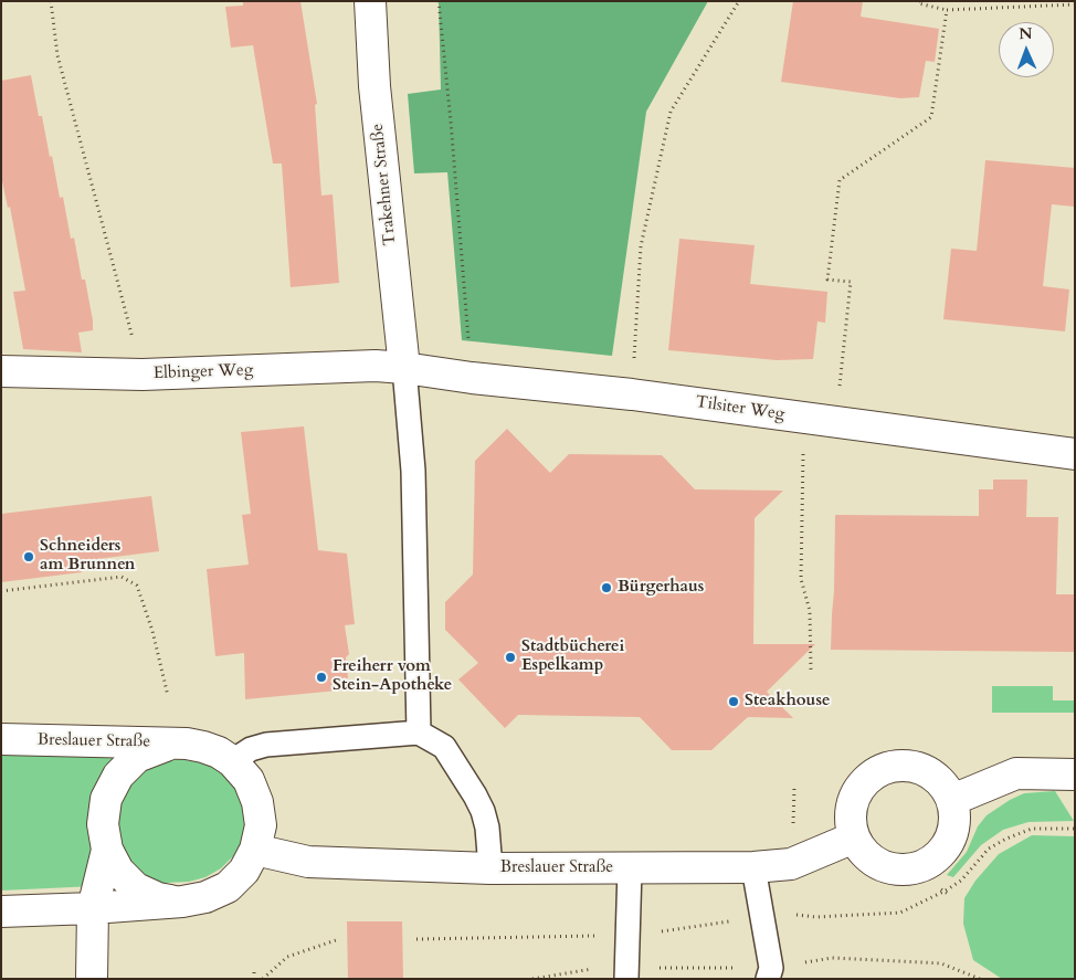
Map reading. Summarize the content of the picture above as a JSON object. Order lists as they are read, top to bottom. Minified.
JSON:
{"streets":{"street":["Trakehner Straße","Elbinger Weg","Tilsiter Weg","Breslauer Straße"]},"crossings":[["Trakehner Straße","Elbinger Weg"],["Trakehner Straße","Tilsiter Weg"],["Elbinger Weg","Tilsiter Weg"]],"places":["Schneiders am Brunnen","Bürgerhaus","Stadtbücherei Espelkamp","Freiherr vom Stein-Apotheke","Steakhouse"],"north":"top"}
